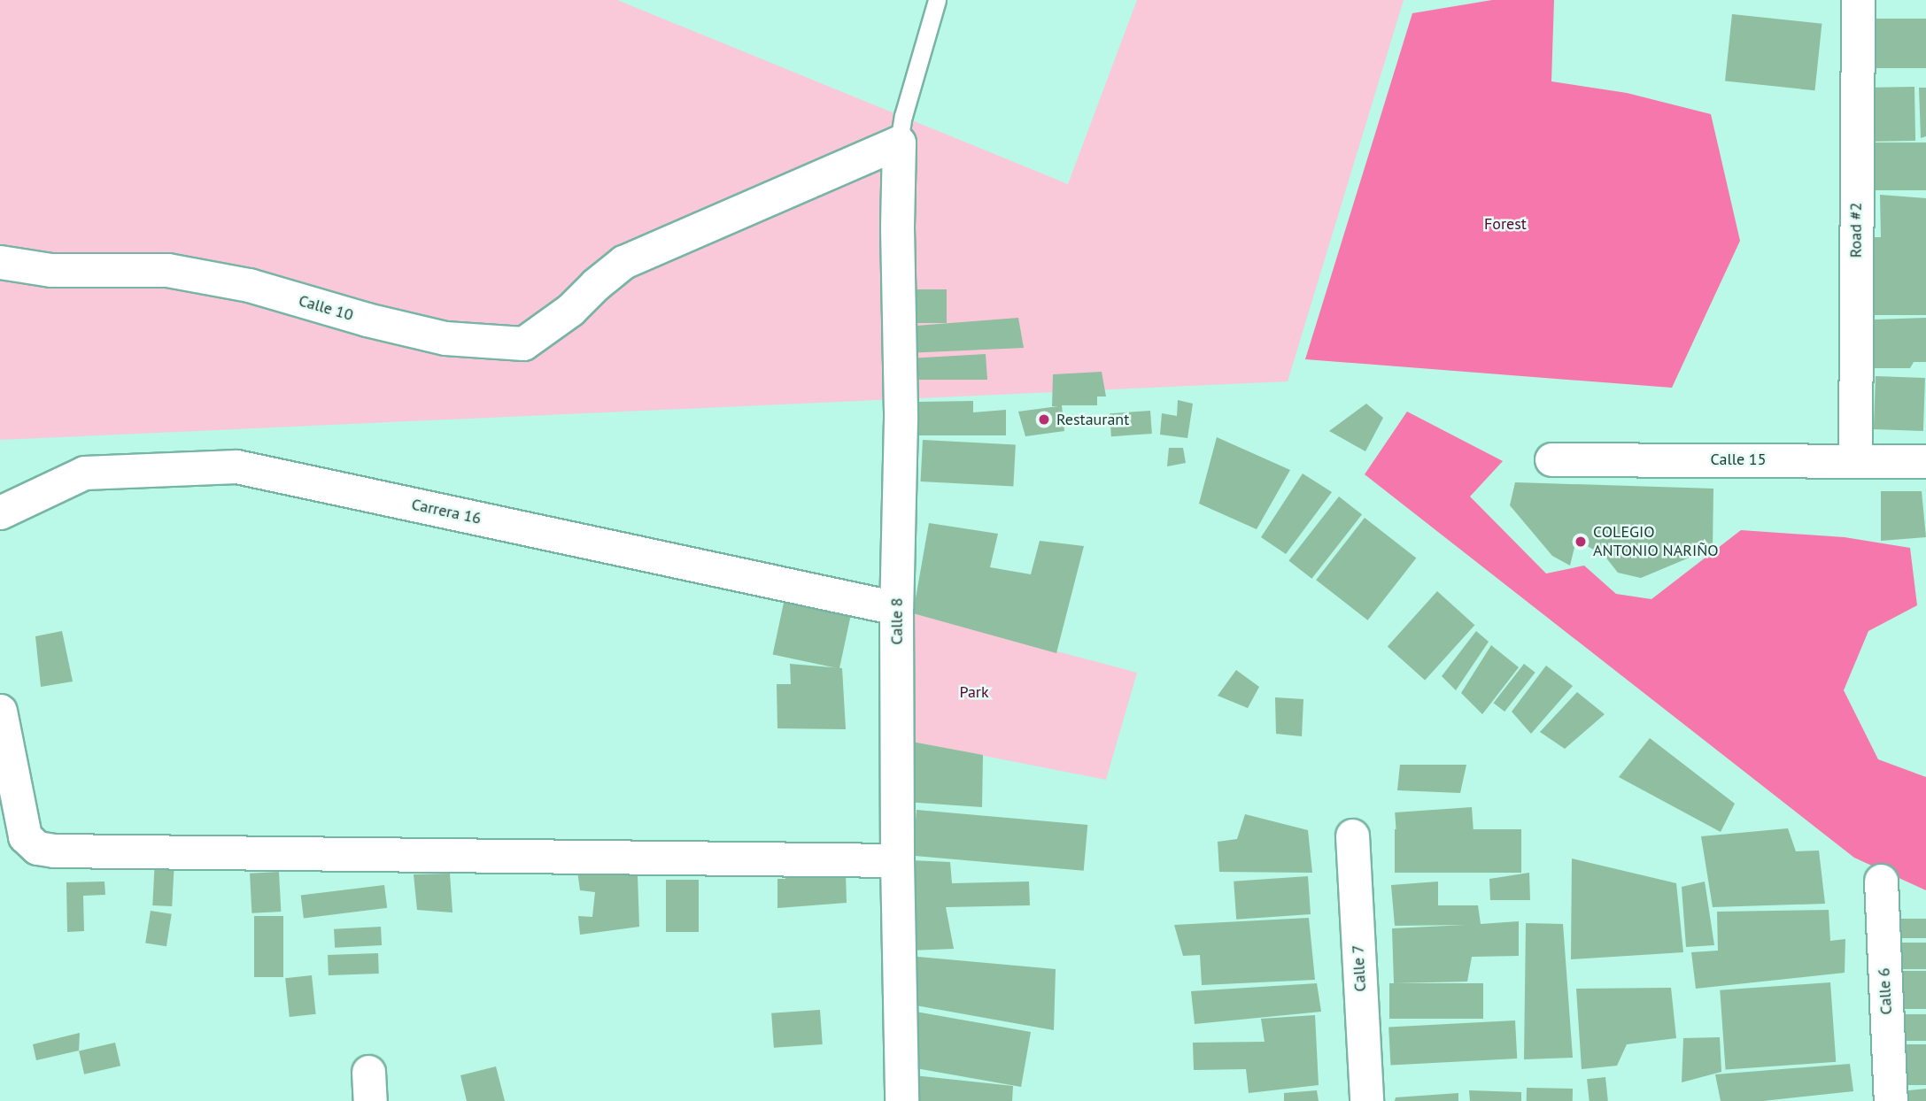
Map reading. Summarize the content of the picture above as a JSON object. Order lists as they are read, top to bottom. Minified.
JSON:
{"streets":{"street":["Road #2","Calle 10","Calle 15","Carrera 16","Calle 8","Calle 7","Calle 6"]},"crossings":[["Road #2","Calle 15"],["Calle 10","Calle 8"],["Carrera 16","Calle 8"]],"parks":["Forest","Park"],"places":["Restaurant","COLEGIO ANTONIO NARIÑO"]}
